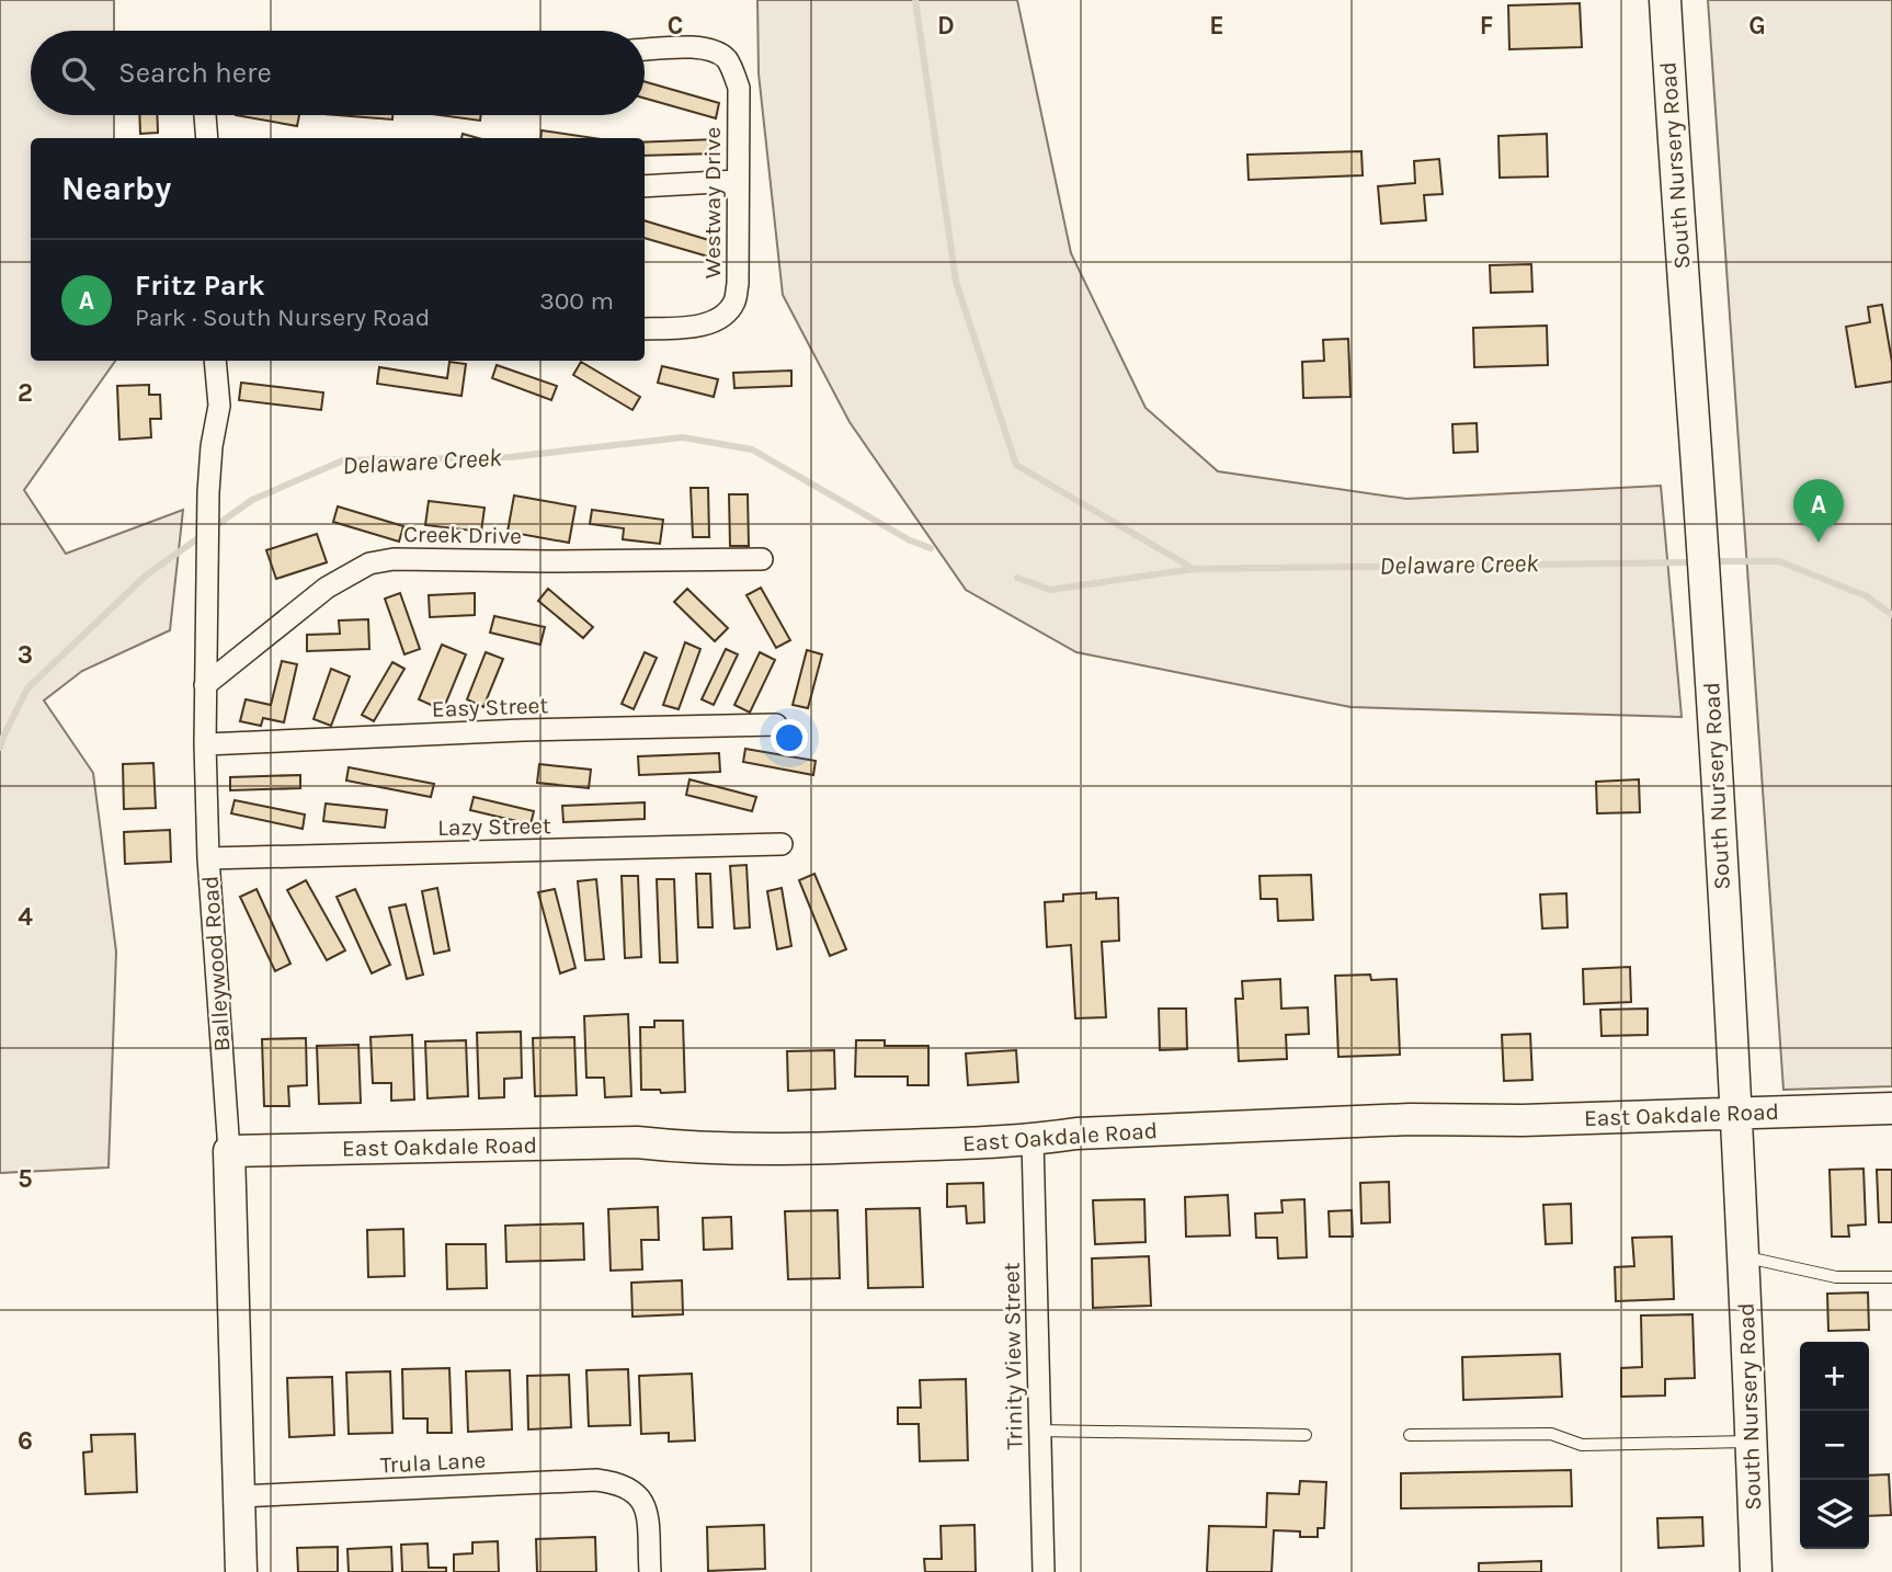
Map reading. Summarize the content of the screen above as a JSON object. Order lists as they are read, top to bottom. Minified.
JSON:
{"streets":{"street":["South Nursery Road","Westway Drive","Creek Drive","Easy Street","Lazy Street","Balleywood Road","East Oakdale Road","Trinity View Street","Trula Lane"]},"crossings":[["South Nursery Road","East Oakdale Road"],["Creek Drive","Balleywood Road"],["Easy Street","Balleywood Road"],["Lazy Street","Balleywood Road"],["Balleywood Road","East Oakdale Road"],["Balleywood Road","Trula Lane"],["East Oakdale Road","Trinity View Street"]],"water":["Delaware Creek"],"page":{"search":"Search here","heading":"Nearby","list":[{"mark":"A","name":"Fritz Park","note":"Park · South Nursery Road","value":"300 m"}],"pins":"A","map_buttons":["+","−"]},"grid":{"columns":["C","D","E","F","G"],"rows":["2","3","4","5","6"]}}
